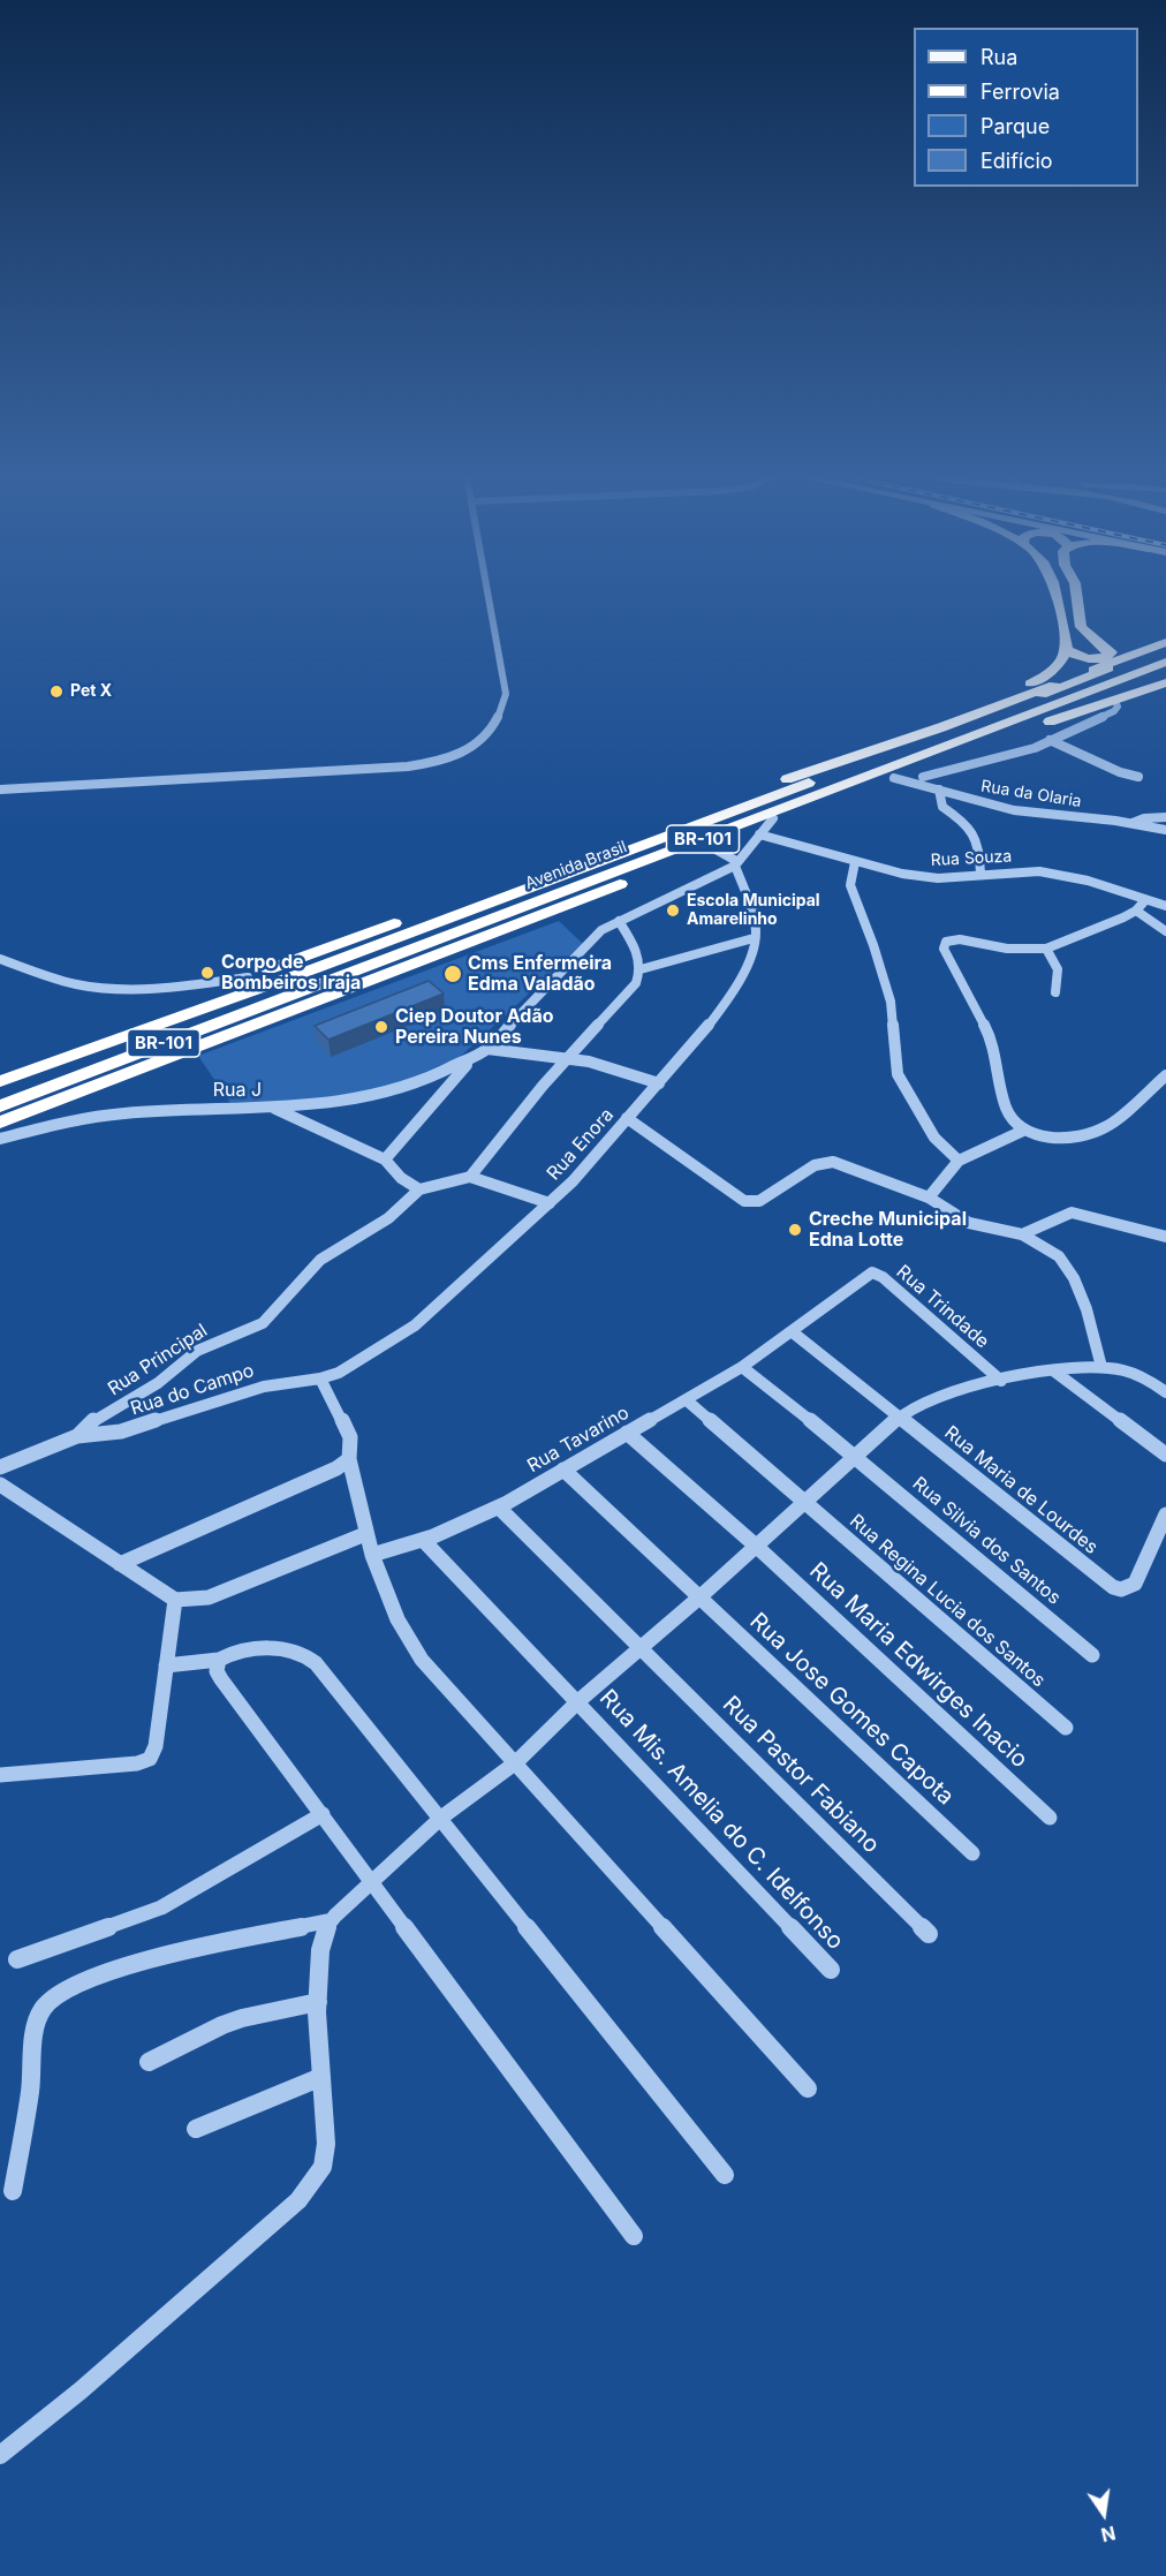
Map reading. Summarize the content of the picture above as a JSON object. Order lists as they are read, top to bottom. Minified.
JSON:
{"streets":{"highway":["BR-101","Avenida Brasil"],"street":["Rua da Olaria","Rua Souza","Rua J","Rua Enora","Rua Trindade","Rua Principal","Rua do Campo","Rua Tavarino","Rua Maria de Lourdes","Rua Silvia dos Santos","Rua Regina Lucia dos Santos","Rua Maria Edwirges Inacio","Rua Jose Gomes Capota","Rua Pastor Fabiano","Rua Mis. Amelia do C. Idelfonso"]},"crossings":[["Rua da Olaria","Avenida Brasil"],["Rua J","Rua Enora"],["Rua Enora","Rua do Campo"],["Rua Trindade","Rua Tavarino"],["Rua Trindade","Rua Maria de Lourdes"],["Rua Principal","Rua do Campo"],["Rua Tavarino","Rua Maria de Lourdes"],["Rua Tavarino","Rua Silvia dos Santos"],["Rua Tavarino","Rua Regina Lucia dos Santos"],["Rua Tavarino","Rua Maria Edwirges Inacio"],["Rua Tavarino","Rua Jose Gomes Capota"],["Rua Tavarino","Rua Pastor Fabiano"],["Rua Tavarino","Rua Mis. Amelia do C. Idelfonso"]],"places":["Pet X","Escola Municipal Amarelinho","Corpo de Bombeiros Iraja","Cms Enfermeira Edma Valadão","Ciep Doutor Adão Pereira Nunes","Creche Municipal Edna Lotte"],"legend":["Rua","Ferrovia","Parque","Edifício"],"north":"bottom"}
